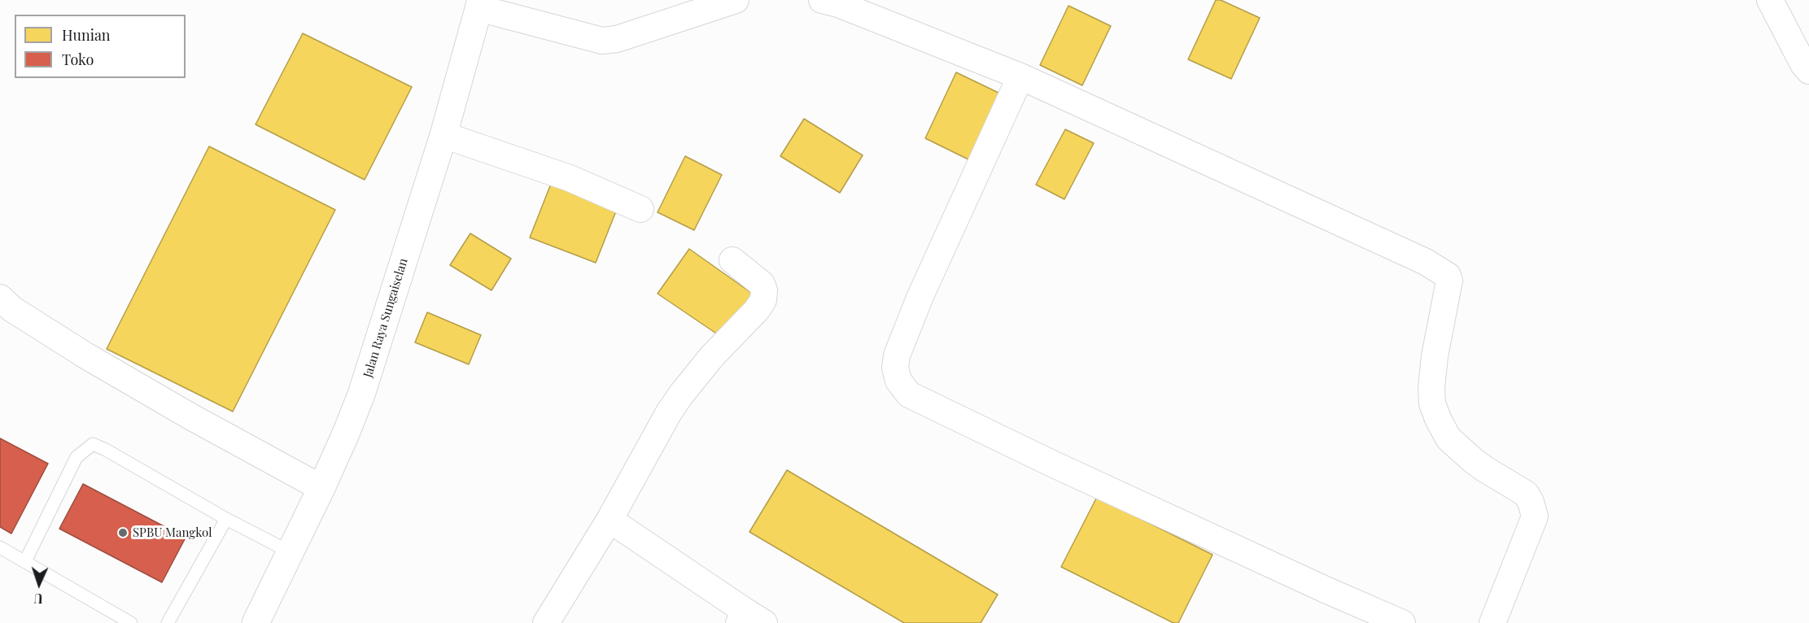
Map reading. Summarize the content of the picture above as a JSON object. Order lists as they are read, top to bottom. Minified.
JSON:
{"streets":{"main road":["Jalan Raya Sungaiselan"]},"places":["SPBU Mangkol"],"legend":["Hunian","Toko"],"north":"bottom"}
